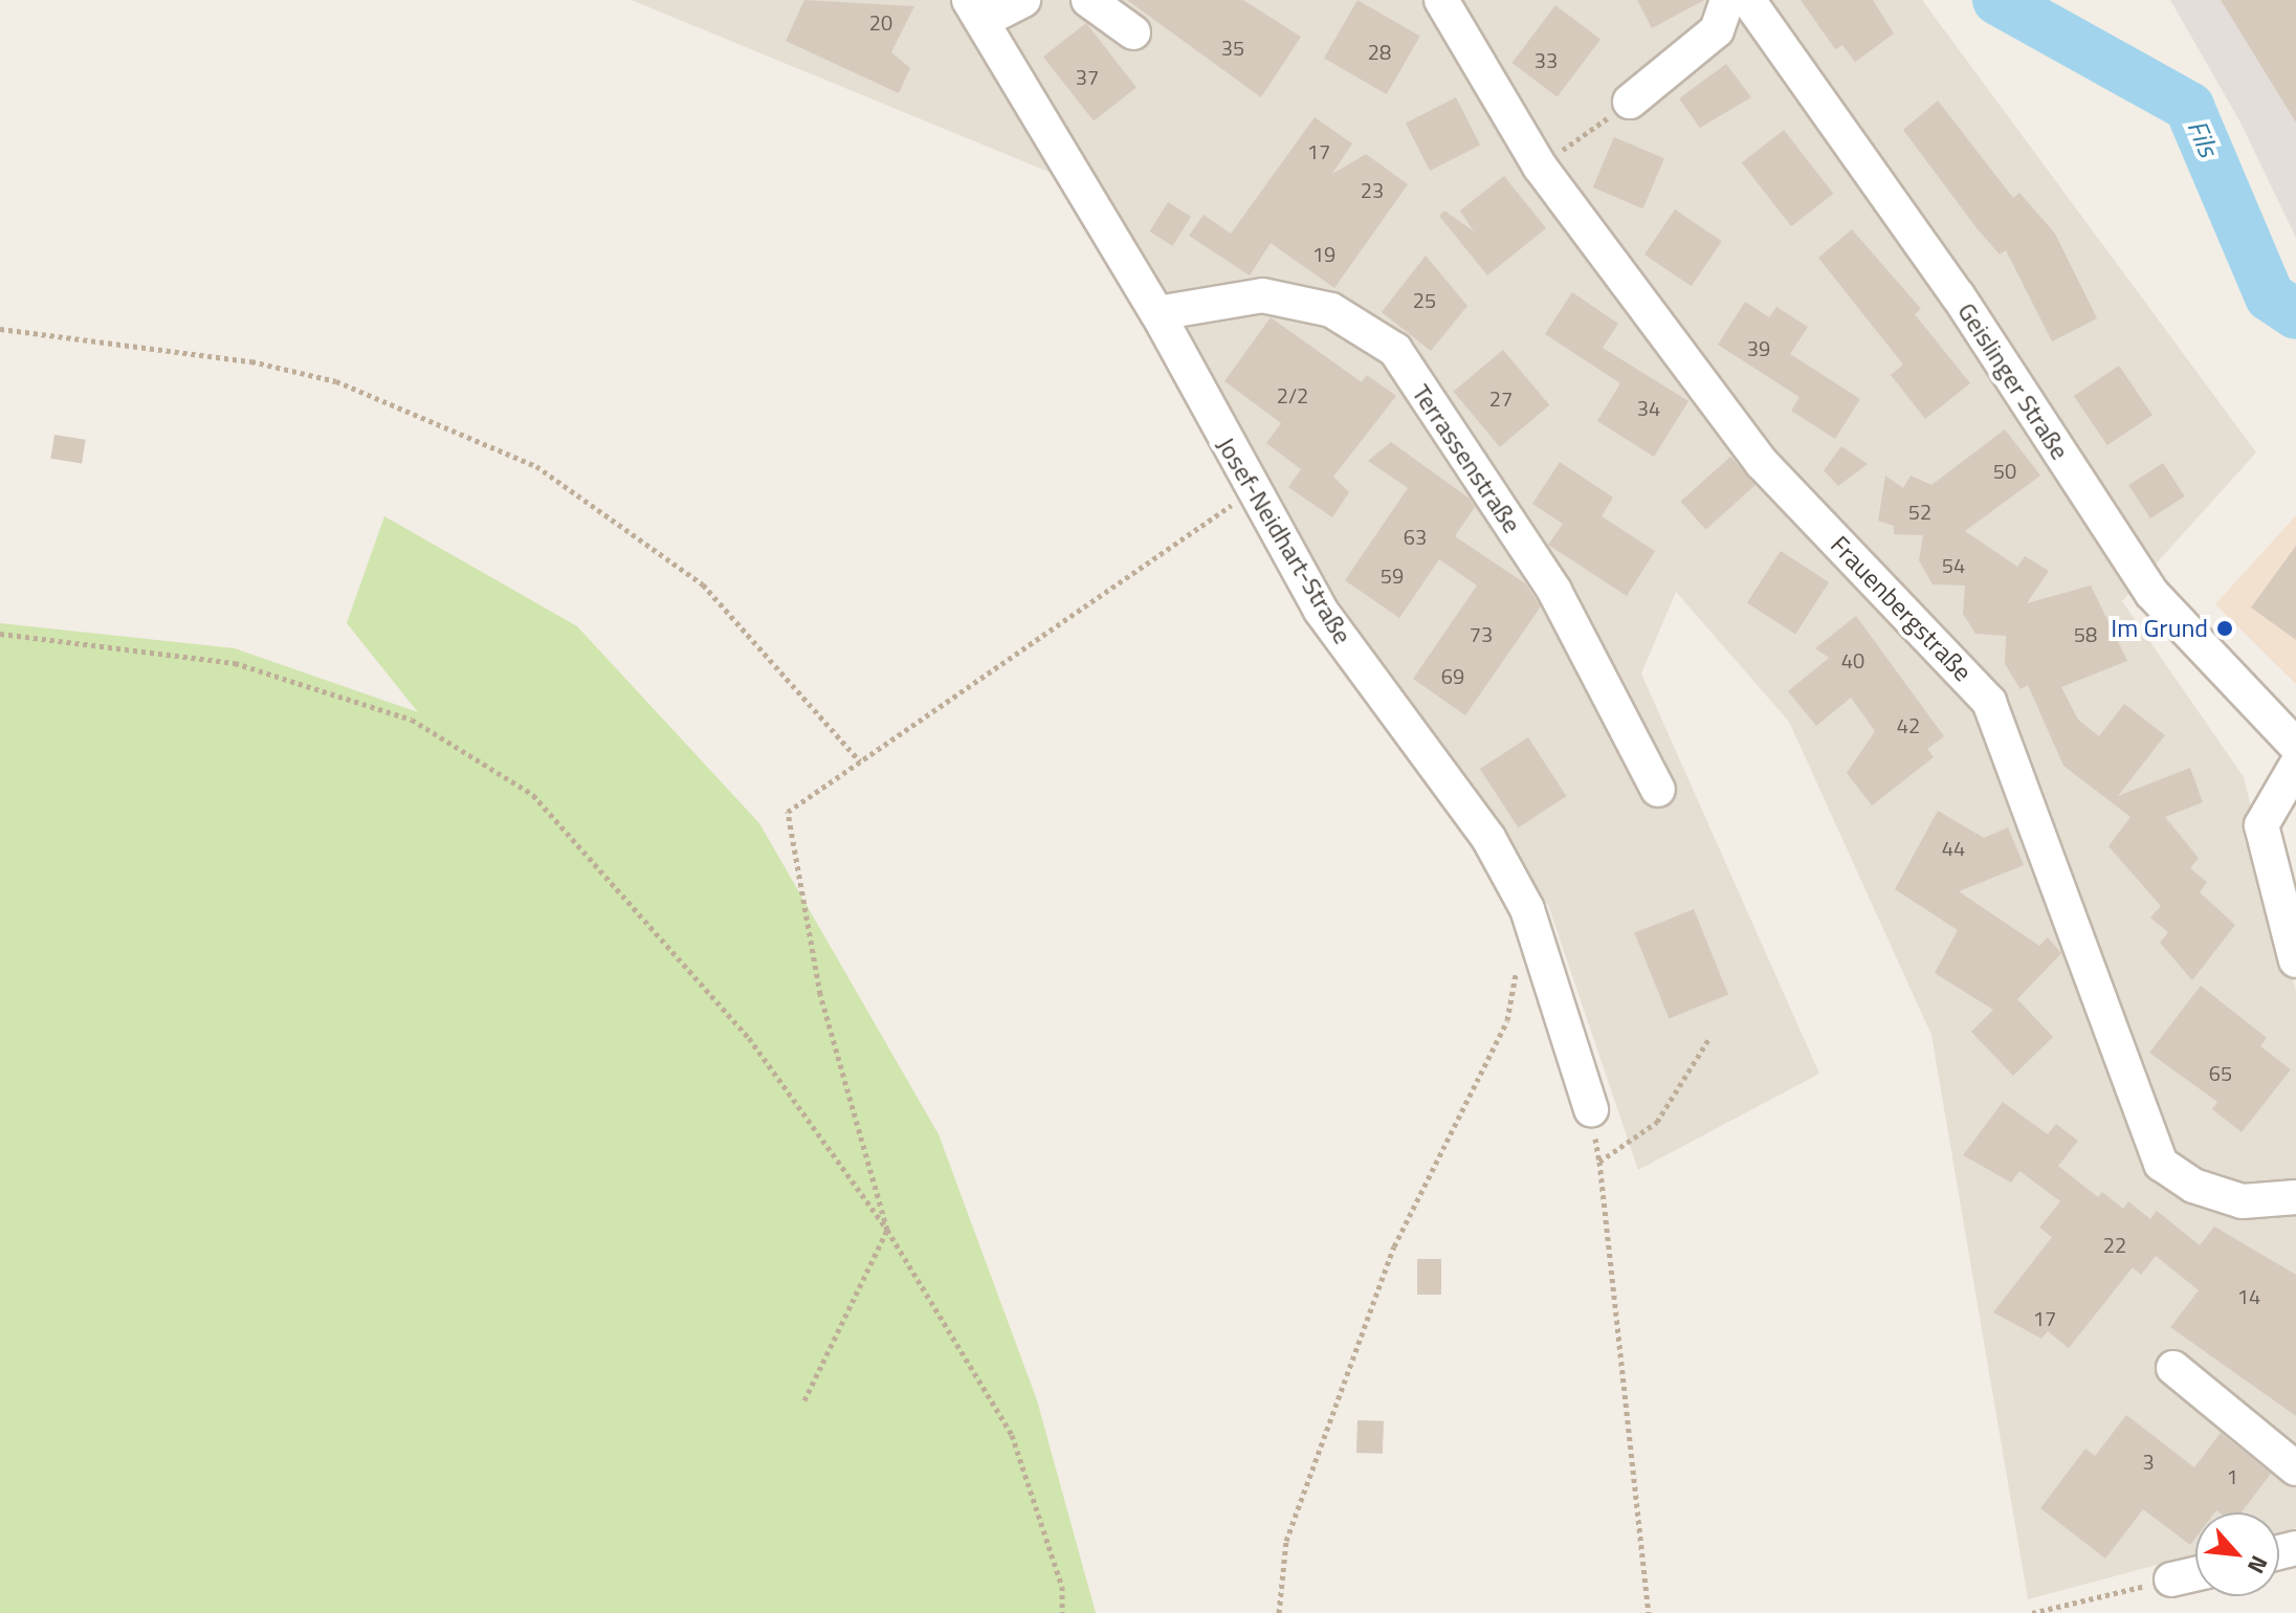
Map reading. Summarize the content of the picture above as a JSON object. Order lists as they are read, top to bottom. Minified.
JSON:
{"streets":{"street":["Geislinger Straße","Terrassenstraße","Josef-Neidhart-Straße","Frauenbergstraße"]},"crossings":[["Terrassenstraße","Josef-Neidhart-Straße"]],"water":["Fils"],"places":["Im Grund"],"house_numbers":["20","35","28","33","37","17","23","19","25","39","2/2","27","34","50","52","63","54","59","73","58","40","69","42","44","65","22","14","17","3","1"],"north":"bottom right"}
